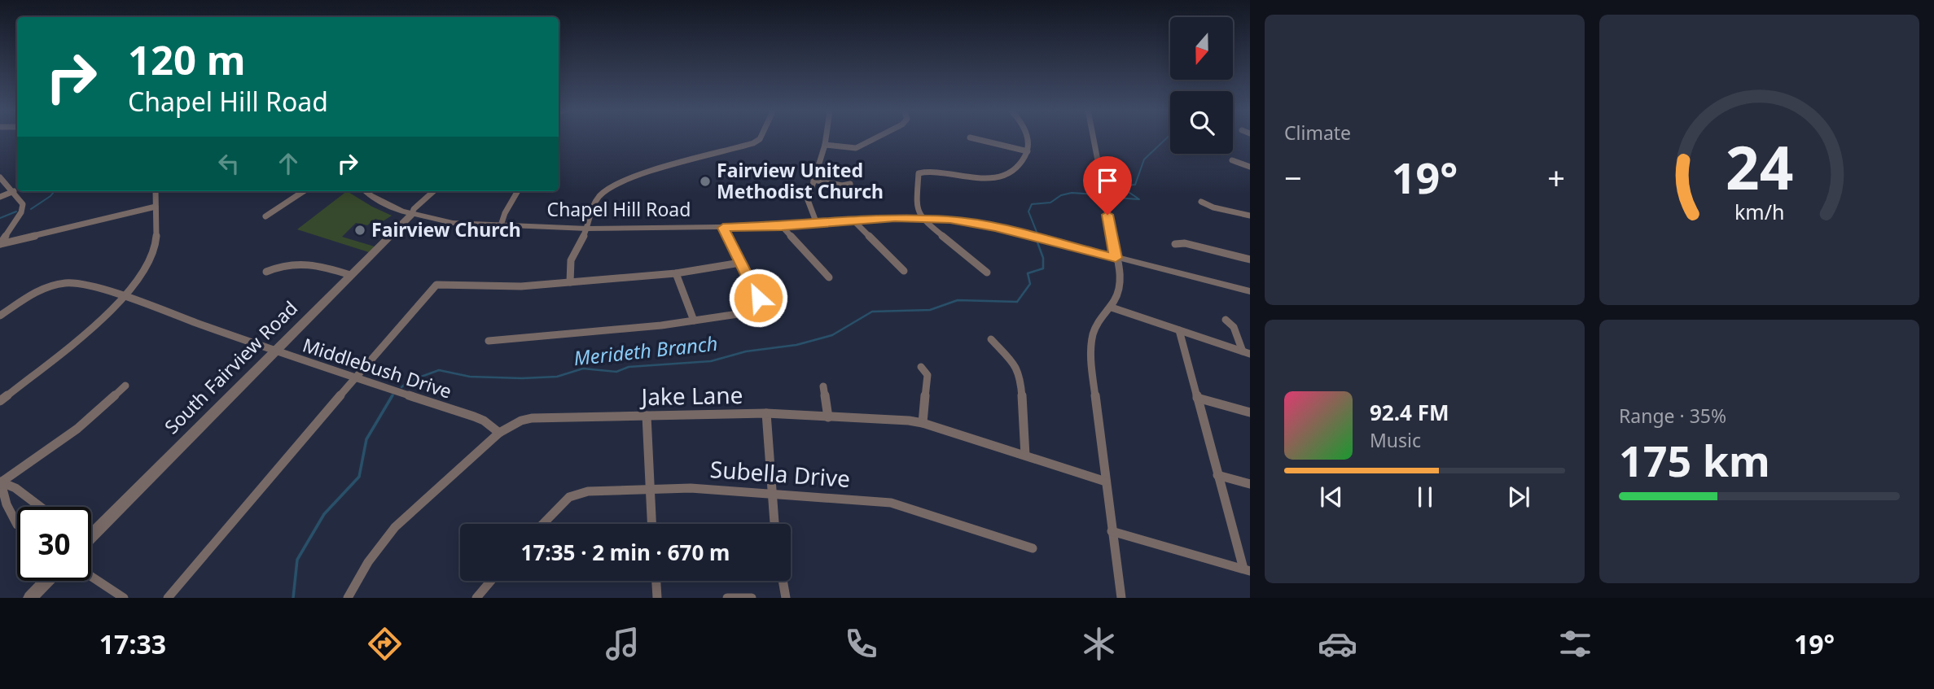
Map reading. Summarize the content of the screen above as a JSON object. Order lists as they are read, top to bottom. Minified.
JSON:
{"streets":{"street":["Chapel Hill Road","South Fairview Road","Middlebush Drive","Jake Lane","Subella Drive"]},"crossings":[["Chapel Hill Road","South Fairview Road"],["South Fairview Road","Middlebush Drive"],["Middlebush Drive","Jake Lane"]],"water":["Merideth Branch"],"places":["Fairview United Methodist Church","Fairview Church"],"north":"bottom","page":{"tile":["Climate",["Range · 35%","175 km"]],"turn":["120 m","Chapel Hill Road"],"heat":["−","19°","+"],"song":["92.4 FM","Music"],"limit":"30","trip":"17:35 · 2 min · 670 m","tabs":["17:33","19°"],"gauge":["24","km/h"]}}
